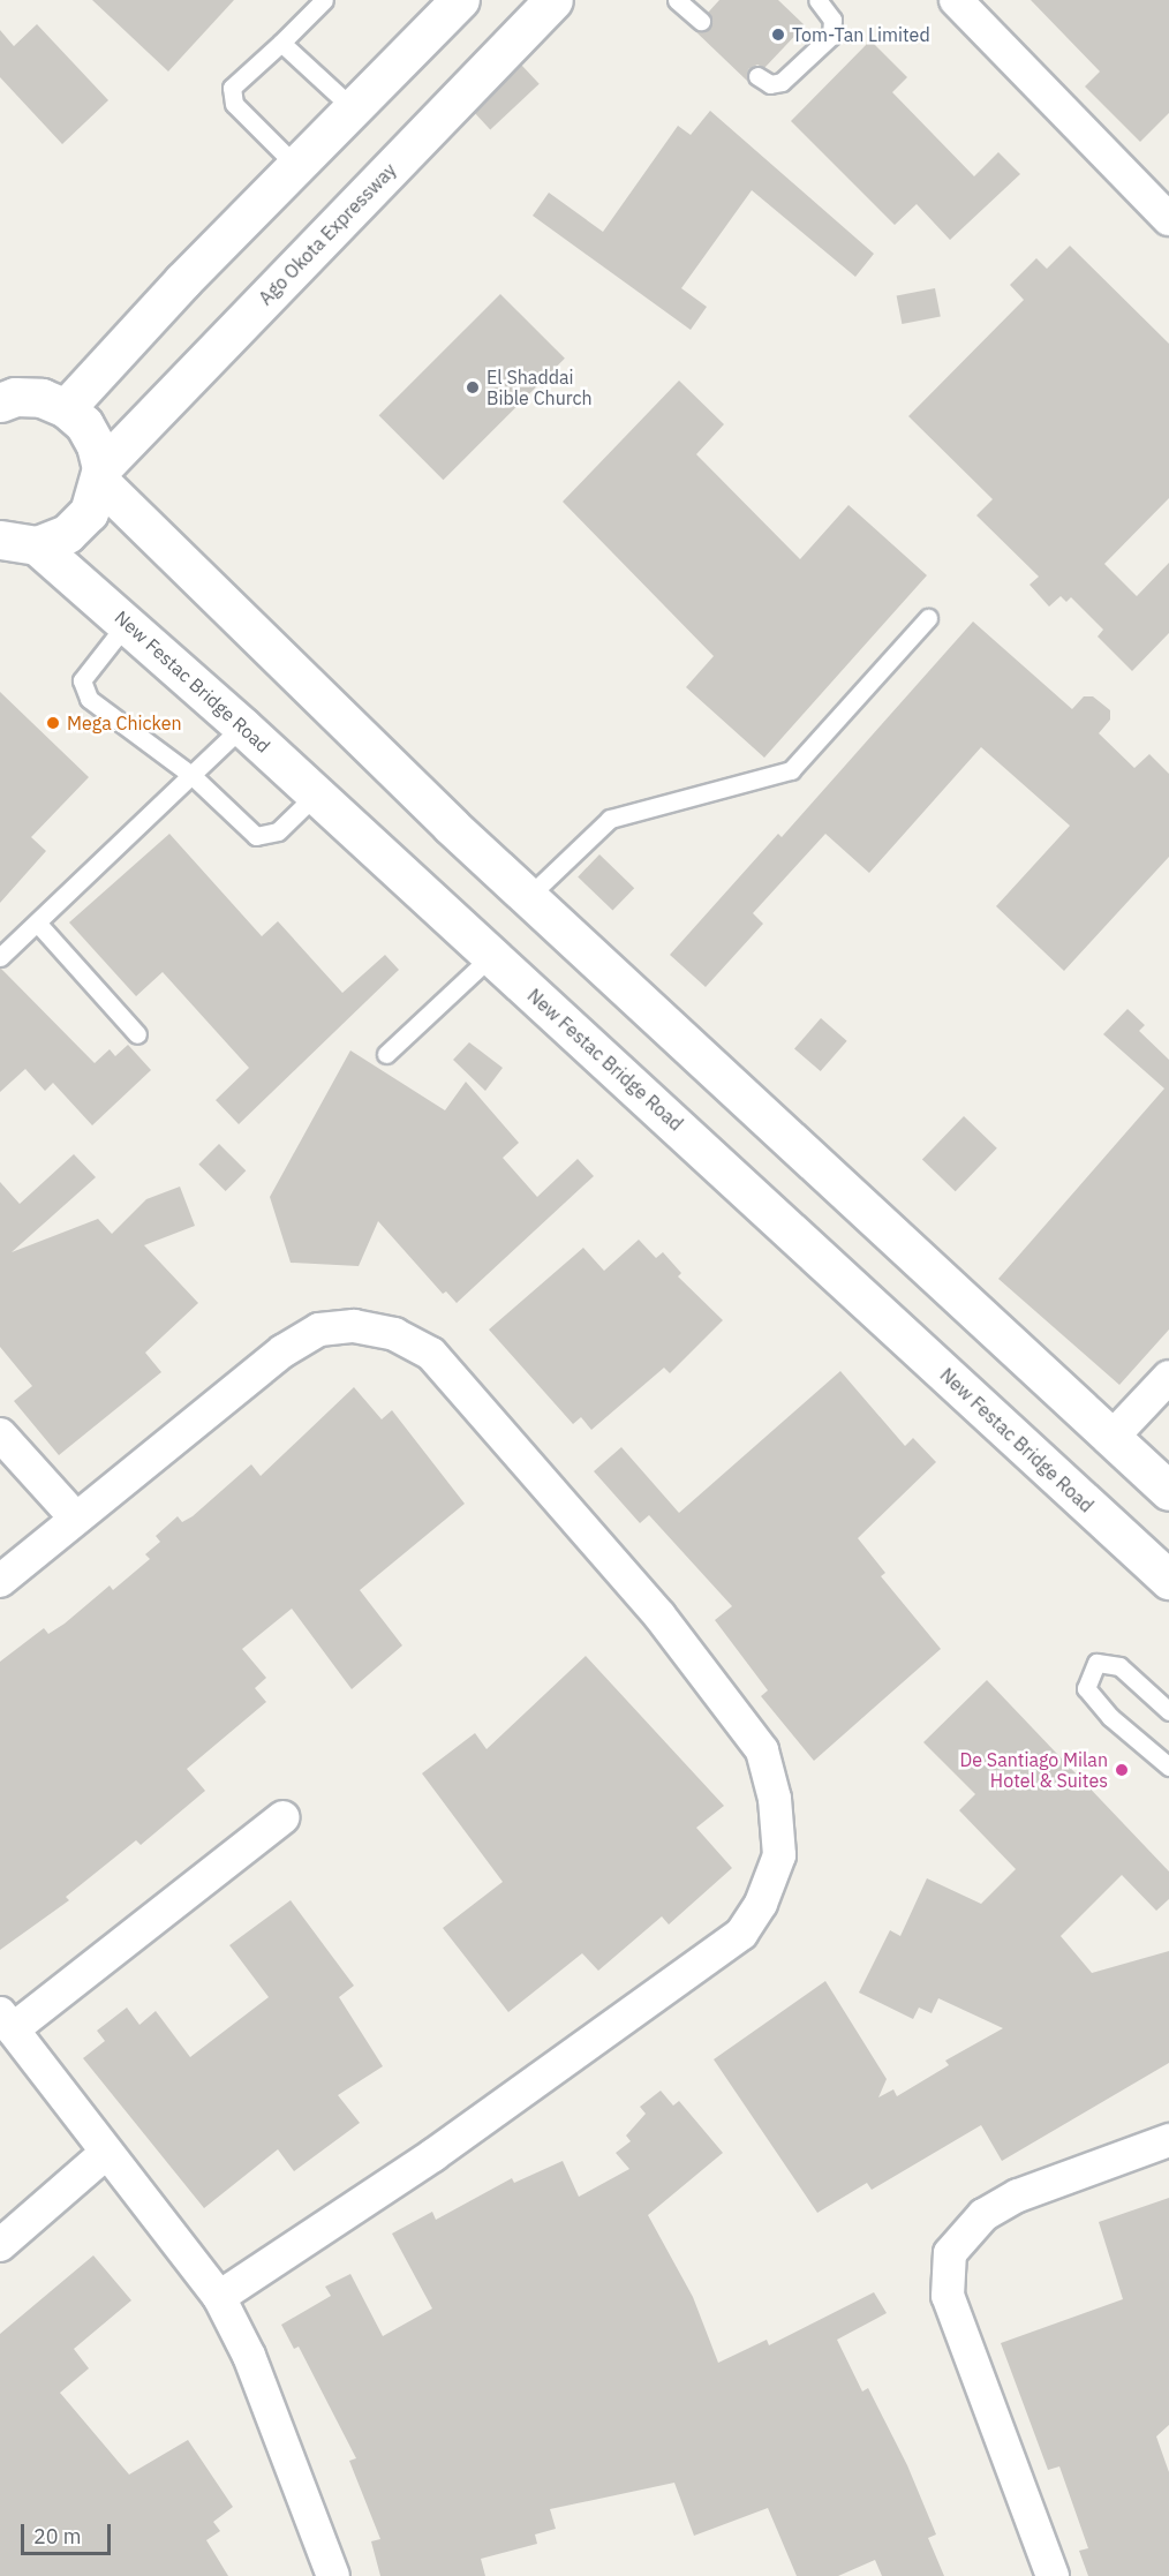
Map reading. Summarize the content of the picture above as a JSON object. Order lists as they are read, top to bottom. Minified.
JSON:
{"streets":{"main road":["Ago Okota Expressway","New Festac Bridge Road"]},"places":["Tom-Tan Limited","El Shaddai Bible Church","Mega Chicken","De Santiago Milan Hotel & Suites"],"scale_bar":"20 m"}
